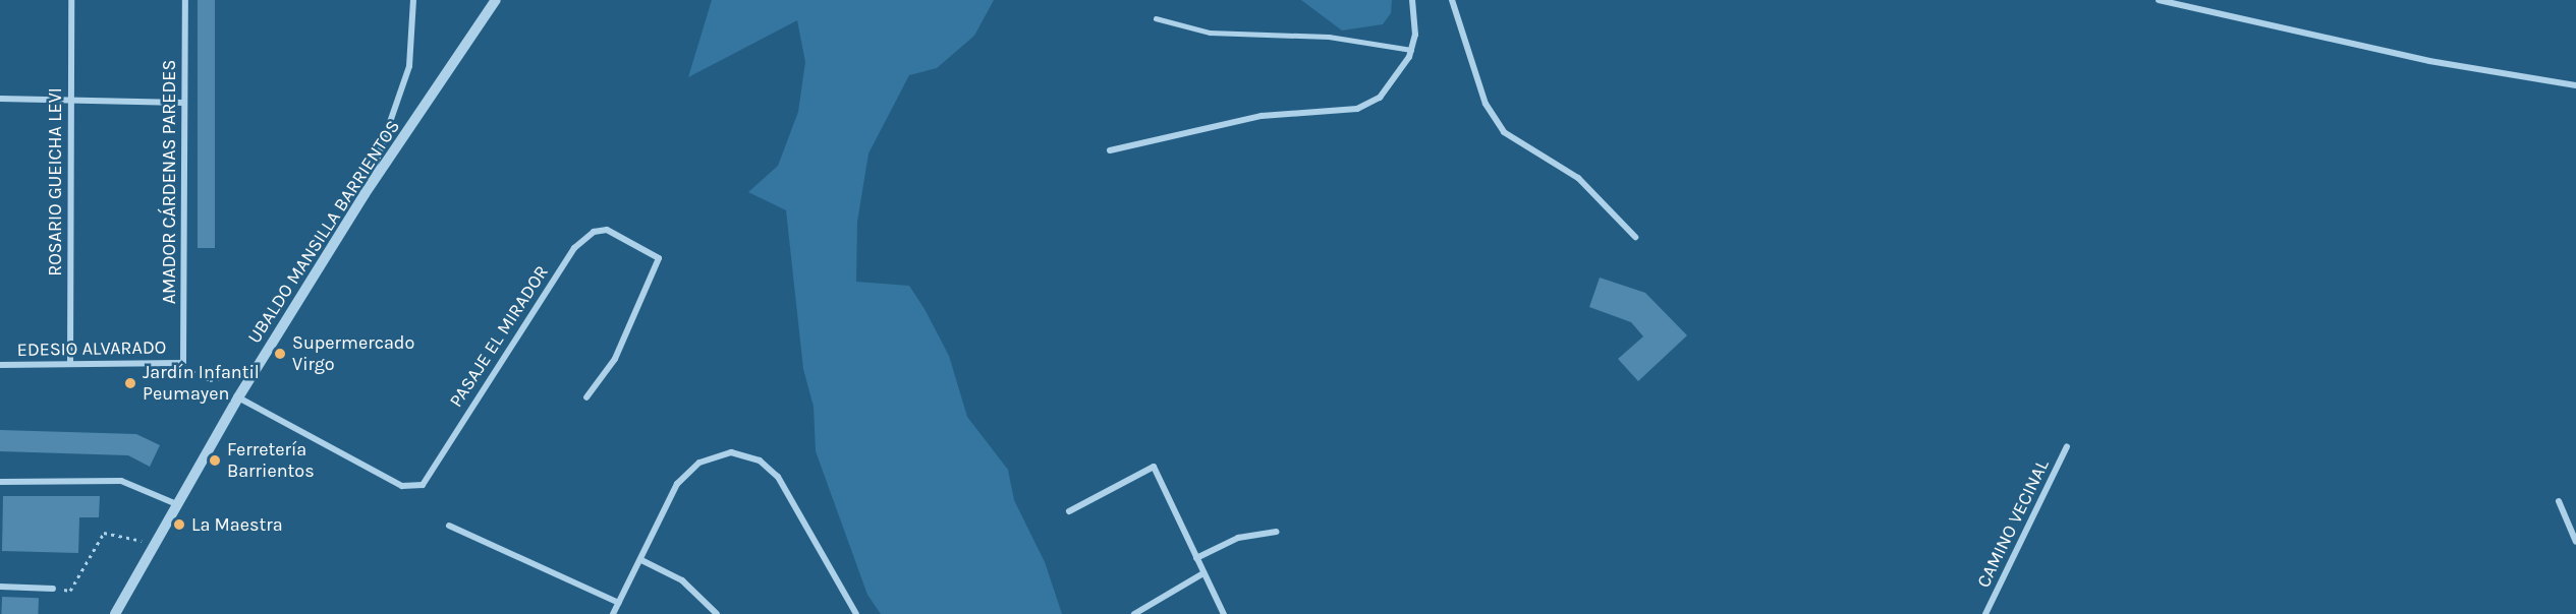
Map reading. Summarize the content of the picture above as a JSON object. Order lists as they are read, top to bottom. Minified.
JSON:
{"streets":{"street":["ROSARIO GUEICHA LEVI","AMADOR CÁRDENAS PAREDES","UBALDO MANSILLA BARRIENTOS","PASAJE EL MIRADOR","EDESIO ALVARADO","CAMINO VECINAL"]},"crossings":[["ROSARIO GUEICHA LEVI","EDESIO ALVARADO"],["AMADOR CÁRDENAS PAREDES","EDESIO ALVARADO"],["UBALDO MANSILLA BARRIENTOS","PASAJE EL MIRADOR"]],"places":["Supermercado Virgo","Jardín Infantil Peumayen","Ferretería Barrientos","La Maestra"]}
